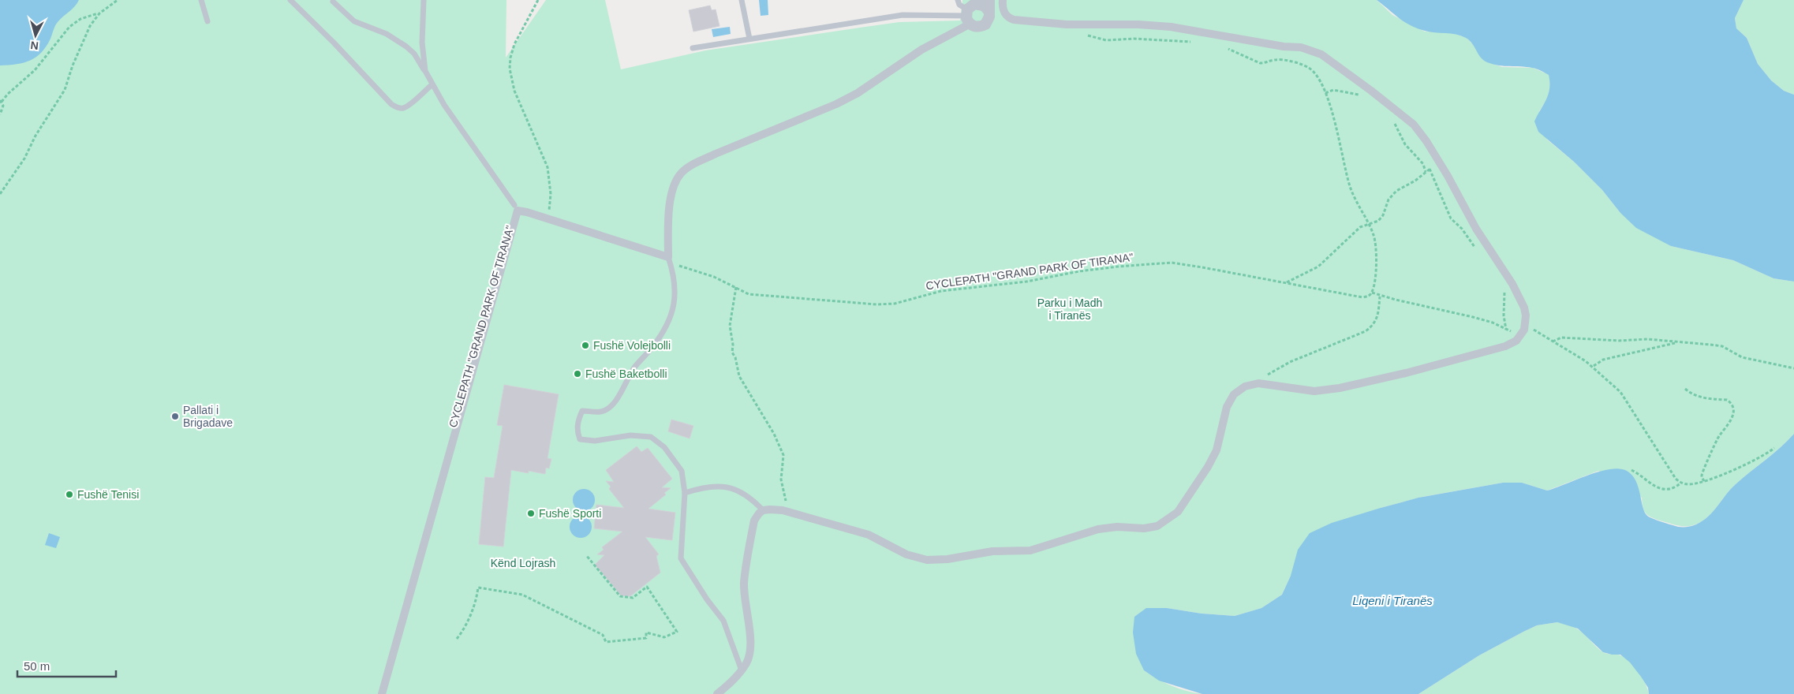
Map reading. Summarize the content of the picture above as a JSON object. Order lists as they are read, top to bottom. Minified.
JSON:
{"streets":{"path":["CYCLEPATH \"GRAND PARK OF TIRANA\""]},"water":["Liqeni i Tiranës"],"parks":["Parku i Madh i Tiranës","Kënd Lojrash"],"places":["Fushë Volejbolli","Fushë Baketbolli","Pallati i Brigadave","Fushë Tenisi","Fushë Sporti"],"scale_bar":"50 m","north":"bottom"}
